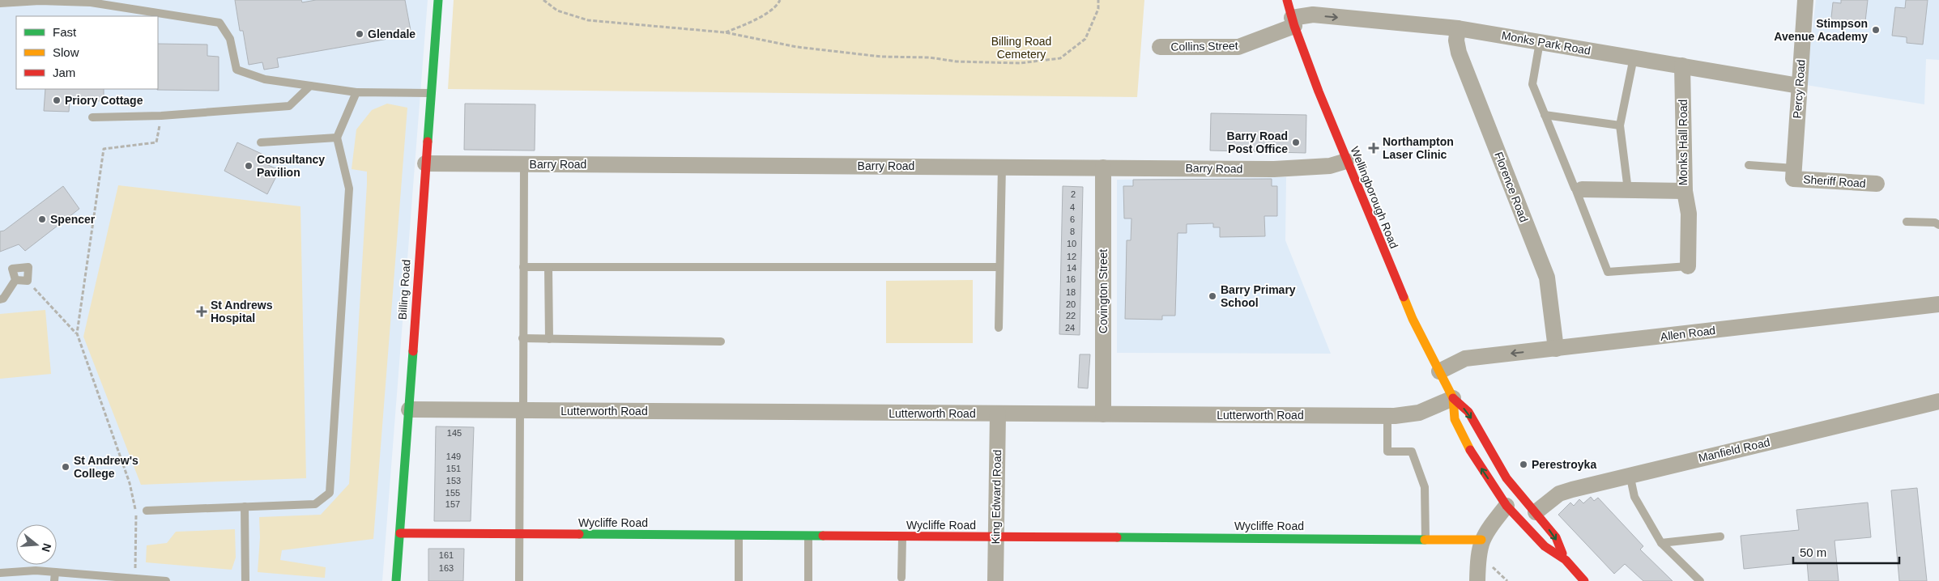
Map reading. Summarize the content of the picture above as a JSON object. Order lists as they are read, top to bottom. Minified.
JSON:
{"streets":{"street":["Monks Park Road","Collins Street","Percy Road","Monks Hall Road","Barry Road","Sheriff Road","Florence Road","Wellingborough Road","Billing Road","Covington Street","Allen Road","Lutterworth Road","Manfield Road","King Edward Road","Wycliffe Road"]},"crossings":[["Monks Park Road","Collins Street"],["Monks Park Road","Percy Road"],["Monks Park Road","Monks Hall Road"],["Monks Park Road","Florence Road"],["Monks Park Road","Wellingborough Road"],["Collins Street","Wellingborough Road"],["Percy Road","Sheriff Road"],["Barry Road","Wellingborough Road"],["Barry Road","Billing Road"],["Barry Road","Covington Street"],["Florence Road","Allen Road"],["Wellingborough Road","Allen Road"],["Wellingborough Road","Lutterworth Road"],["Wellingborough Road","Manfield Road"],["Billing Road","Lutterworth Road"],["Billing Road","Wycliffe Road"],["Covington Street","Lutterworth Road"],["Lutterworth Road","King Edward Road"],["King Edward Road","Wycliffe Road"]],"parks":["Billing Road Cemetery"],"places":{"other":["Stimpson Avenue Academy","Glendale","Priory Cottage","Barry Road Post Office","Consultancy Pavilion","Spencer","Barry Primary School","Perestroyka","St Andrew's College"],"health":["Northampton Laser Clinic","St Andrews Hospital"]},"house_numbers":["2","4","6","8","10","12","14","16","18","20","22","24","145","149","151","153","155","157","161","163"],"legend":["Fast","Slow","Jam"],"scale_bar":"50 m","north":"right"}
